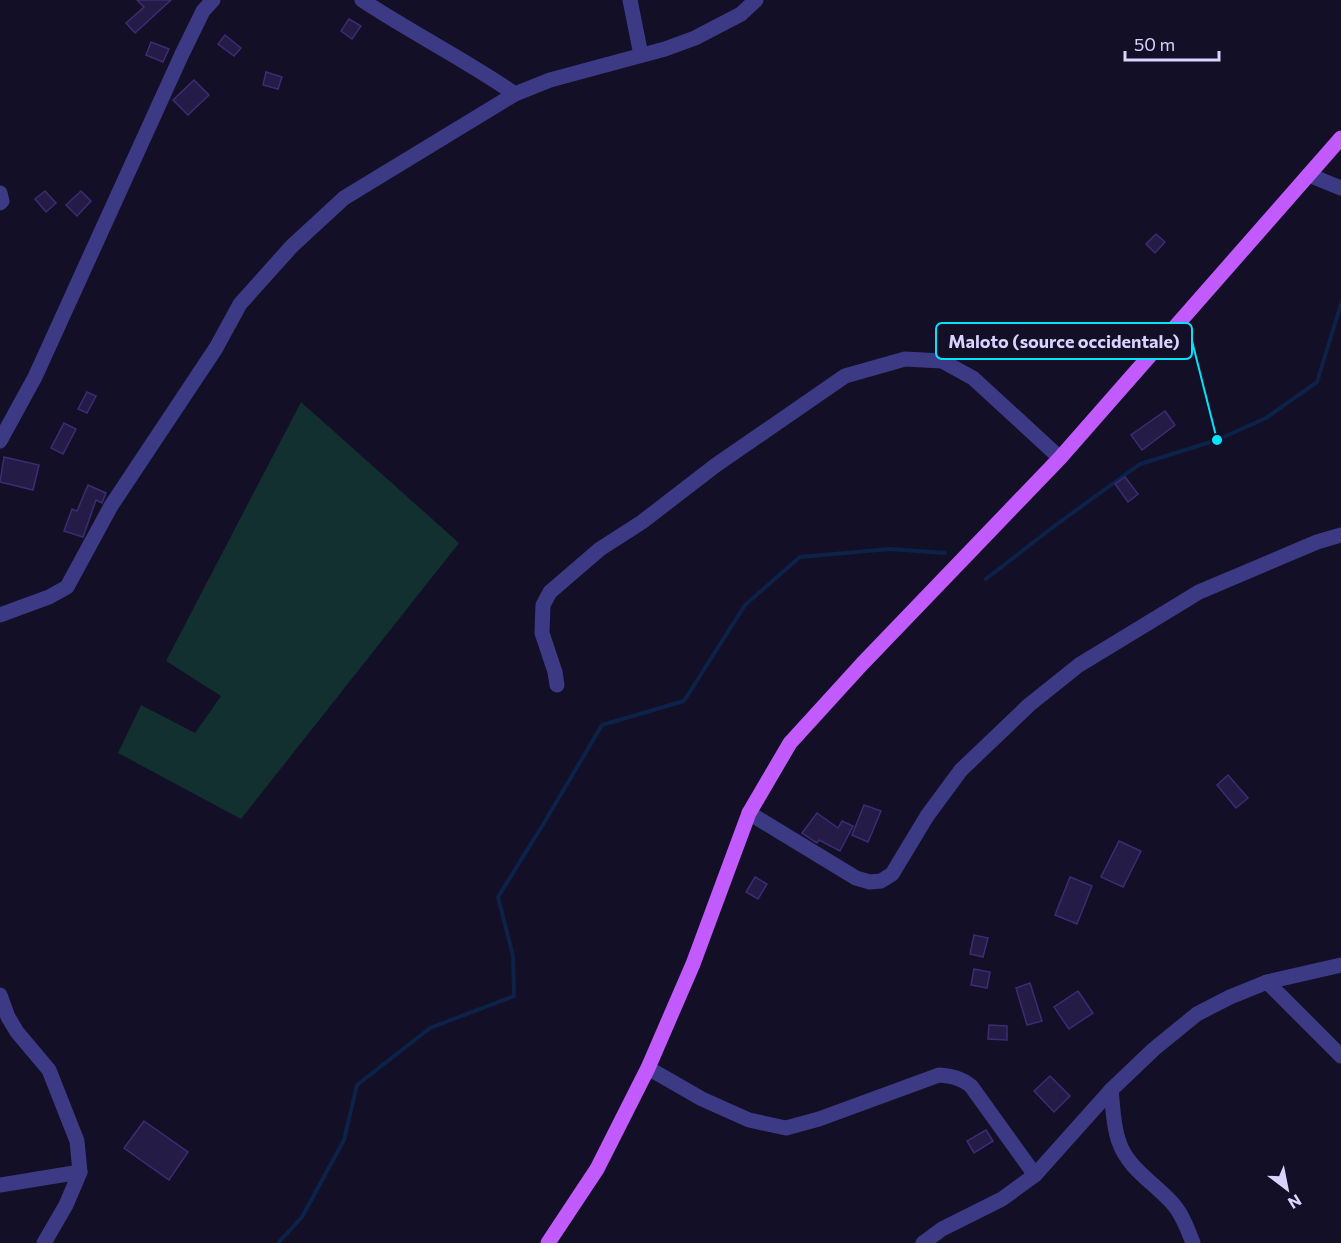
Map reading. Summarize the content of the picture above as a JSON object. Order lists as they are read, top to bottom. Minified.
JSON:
{"places":["Maloto (source occidentale)"],"scale_bar":"50 m","north":"bottom right"}
